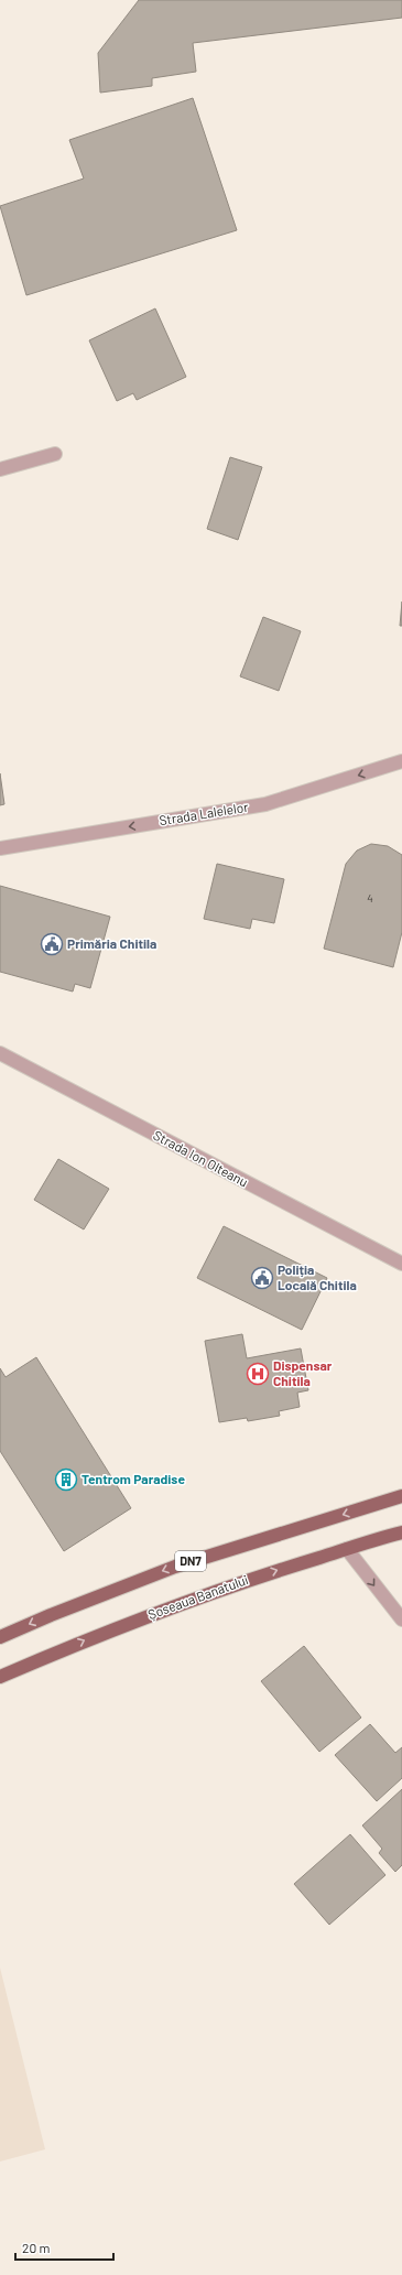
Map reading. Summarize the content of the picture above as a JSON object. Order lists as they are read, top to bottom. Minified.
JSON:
{"streets":{"main road":["DN7","Șoseaua Banatului"],"street":["Strada Lalelelor","Strada Ion Olteanu"]},"one_way":["Strada Lalelelor"],"places":{"public building":["Primăria Chitila","Poliția Locală Chitila"],"hospital":["Dispensar Chitila"],"building":["Tentrom Paradise"]},"house_numbers":["4"],"scale_bar":"20 m"}
